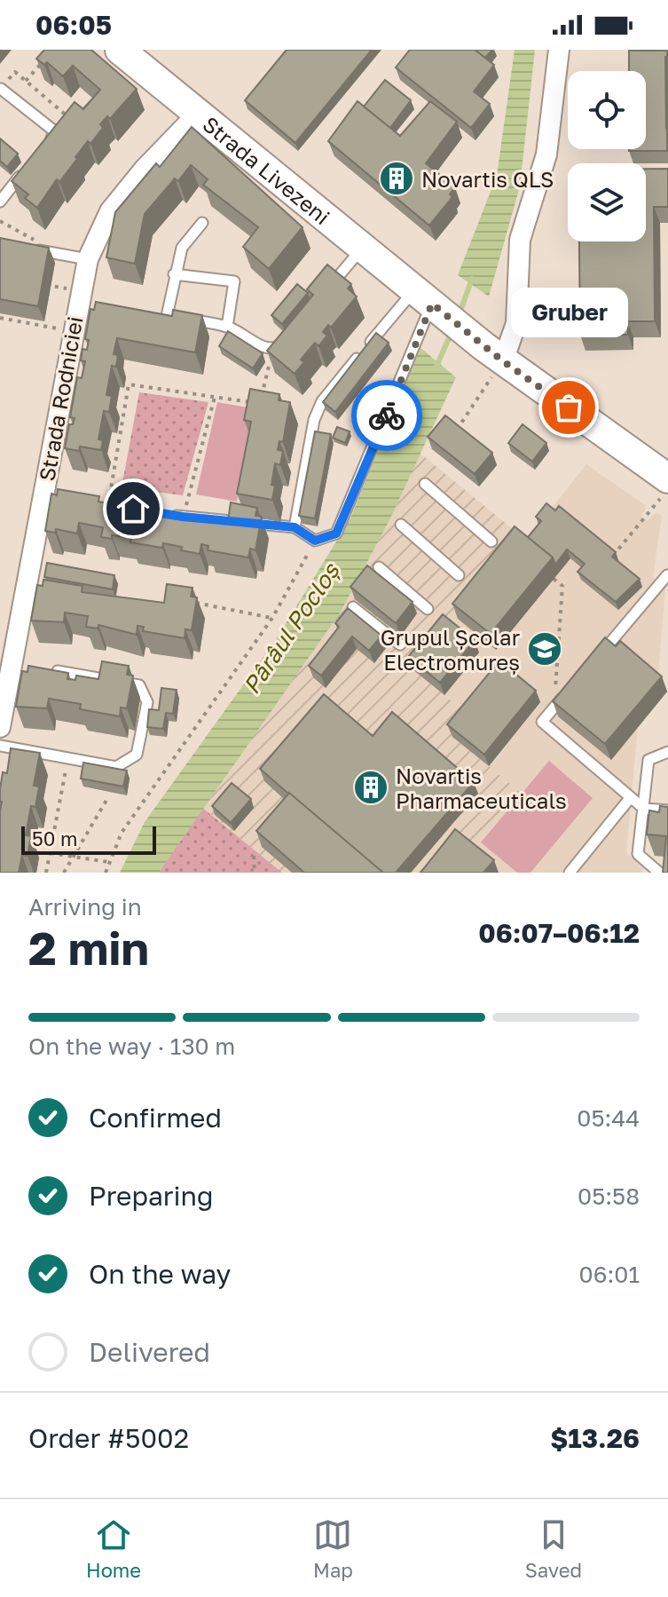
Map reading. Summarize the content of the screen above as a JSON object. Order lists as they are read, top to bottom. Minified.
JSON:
{"streets":{"main road":["Strada Livezeni"],"street":["Strada Rodniciei"]},"crossings":[["Strada Livezeni","Strada Rodniciei"]],"water":["Pârâul Pocloș"],"places":{"building":["Novartis QLS","Novartis Pharmaceuticals"],"other":["Gruber"],"school or university":["Grupul Școlar Electromureș"]},"scale_bar":"50 m","page":{"status":"06:05","bubble":"Gruber","scale":"50 m","heading":["2 min","Arriving in","06:07–06:12"],"panel":["Order #5002","$13.26"],"bar":"On the way · 130 m","list":[["Confirmed","05:44"],["Preparing","05:58"],["On the way","06:01"],"Delivered"],"tabs":["Home","Map","Saved"]}}
